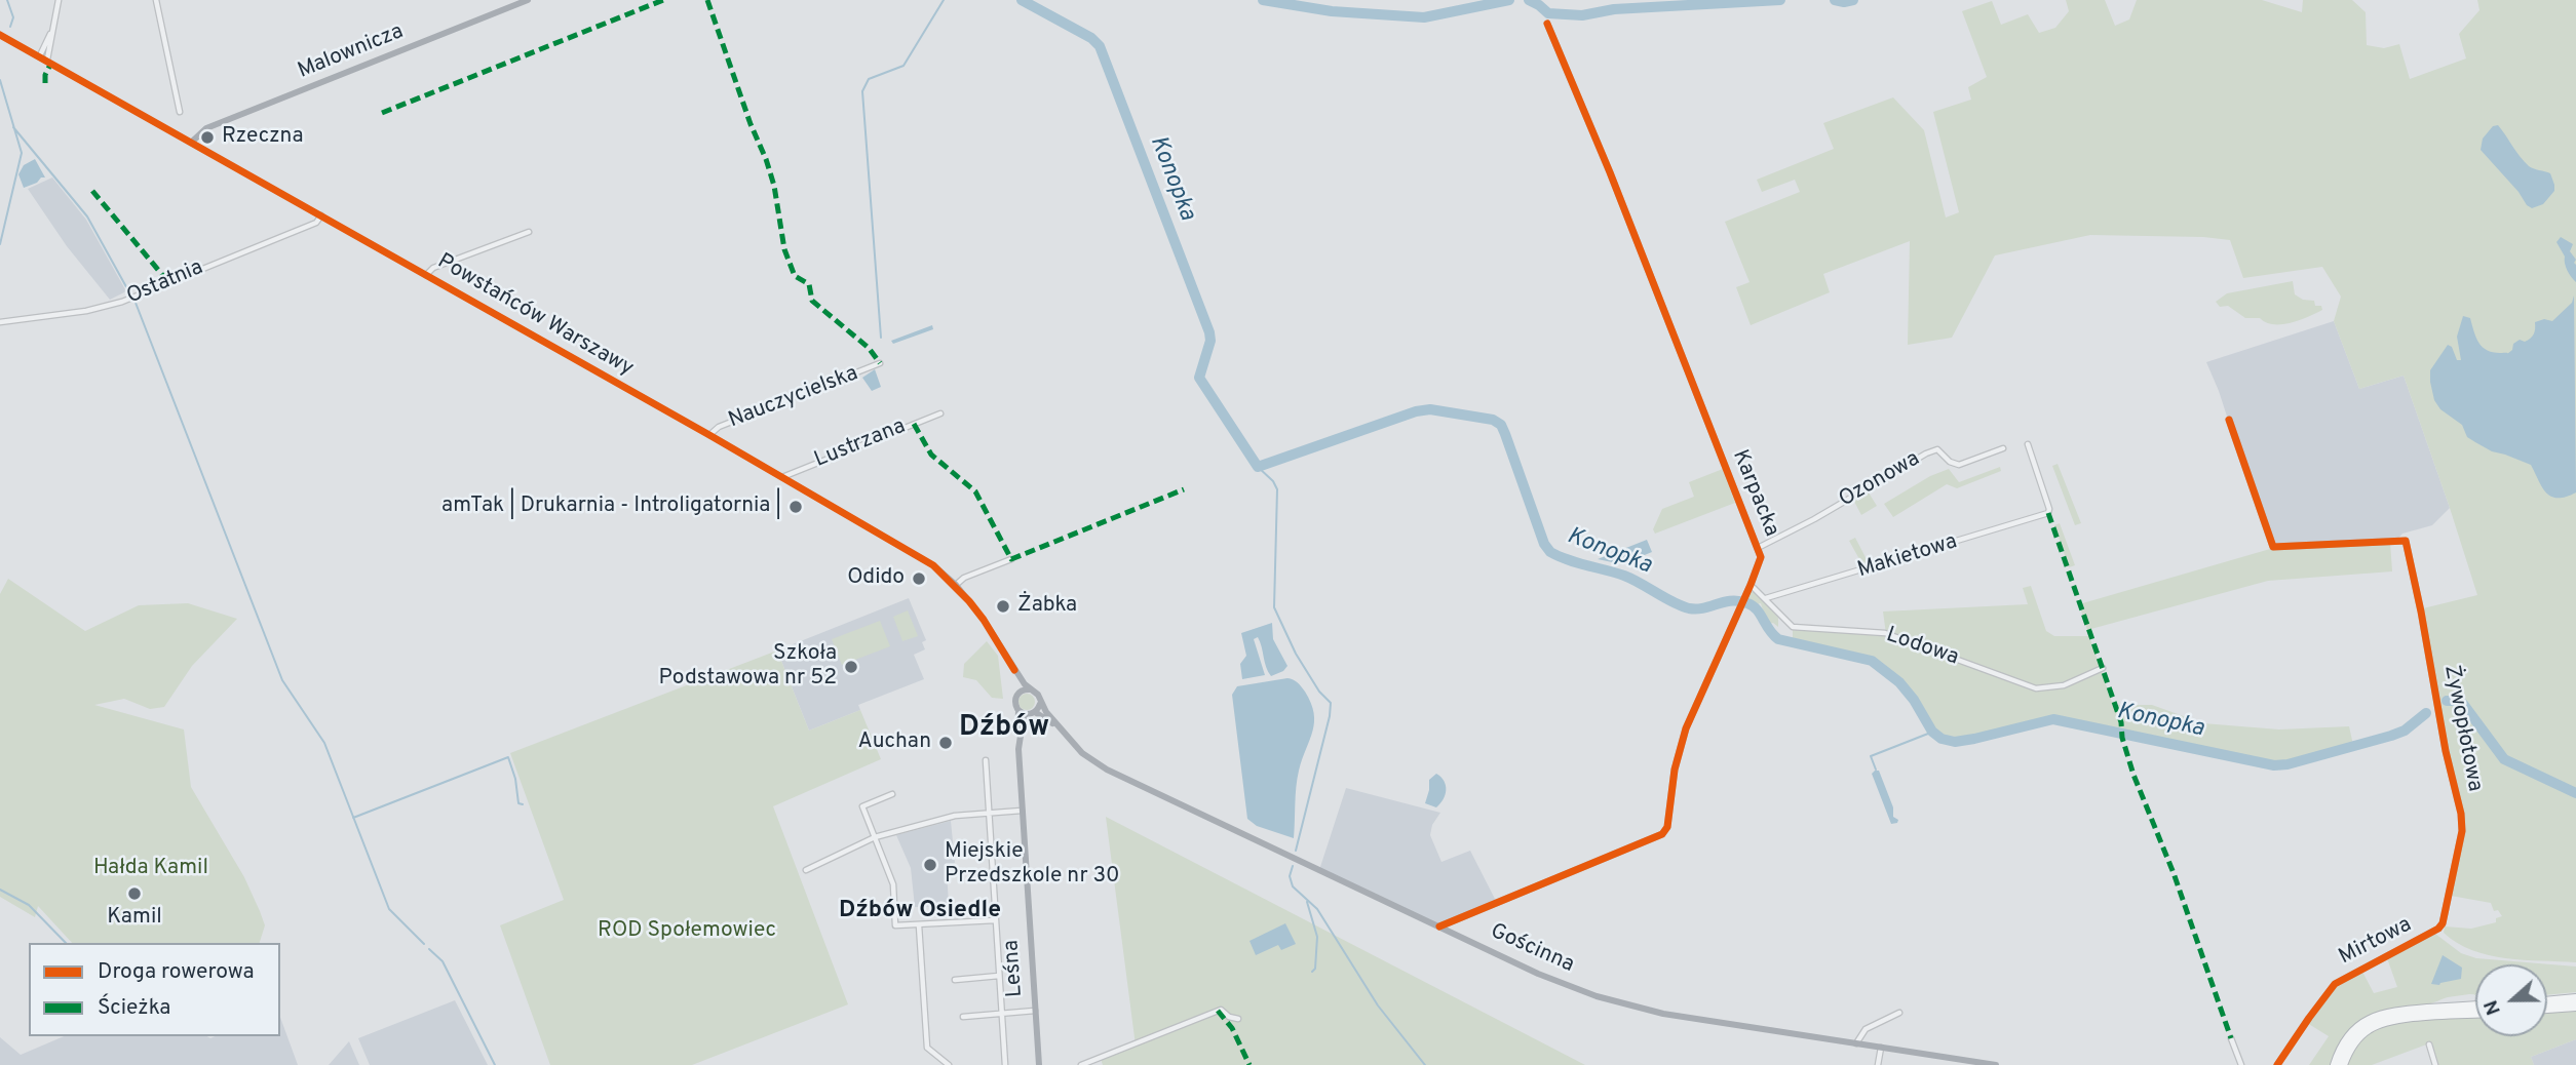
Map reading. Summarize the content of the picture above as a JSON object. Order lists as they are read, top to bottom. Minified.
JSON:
{"streets":{"main road":["Malownicza","Powstańców Warszawy","Gościnna","Leśna"],"street":["Ostatnia","Nauczycielska","Lustrzana","Ozonowa","Karpacka","Makietowa","Lodowa","Żywopłotowa","Mirtowa"]},"crossings":[["Malownicza","Powstańców Warszawy"],["Ostatnia","Powstańców Warszawy"],["Powstańców Warszawy","Nauczycielska"],["Powstańców Warszawy","Lustrzana"],["Powstańców Warszawy","Gościnna"],["Powstańców Warszawy","Leśna"],["Ozonowa","Karpacka"],["Karpacka","Lodowa"],["Karpacka","Gościnna"],["Makietowa","Lodowa"],["Żywopłotowa","Mirtowa"],["Gościnna","Leśna"]],"districts":["Dźbów","Dźbów Osiedle"],"water":["Konopka"],"parks":["Hałda Kamil","ROD Społemowiec"],"places":["Rzeczna","amTak | Drukarnia - Introligatornia |","Odido","Żabka","Szkoła Podstawowa nr 52","Auchan","Miejskie Przedszkole nr 30","Kamil"],"legend":["Droga rowerowa","Ścieżka"],"north":"left"}
